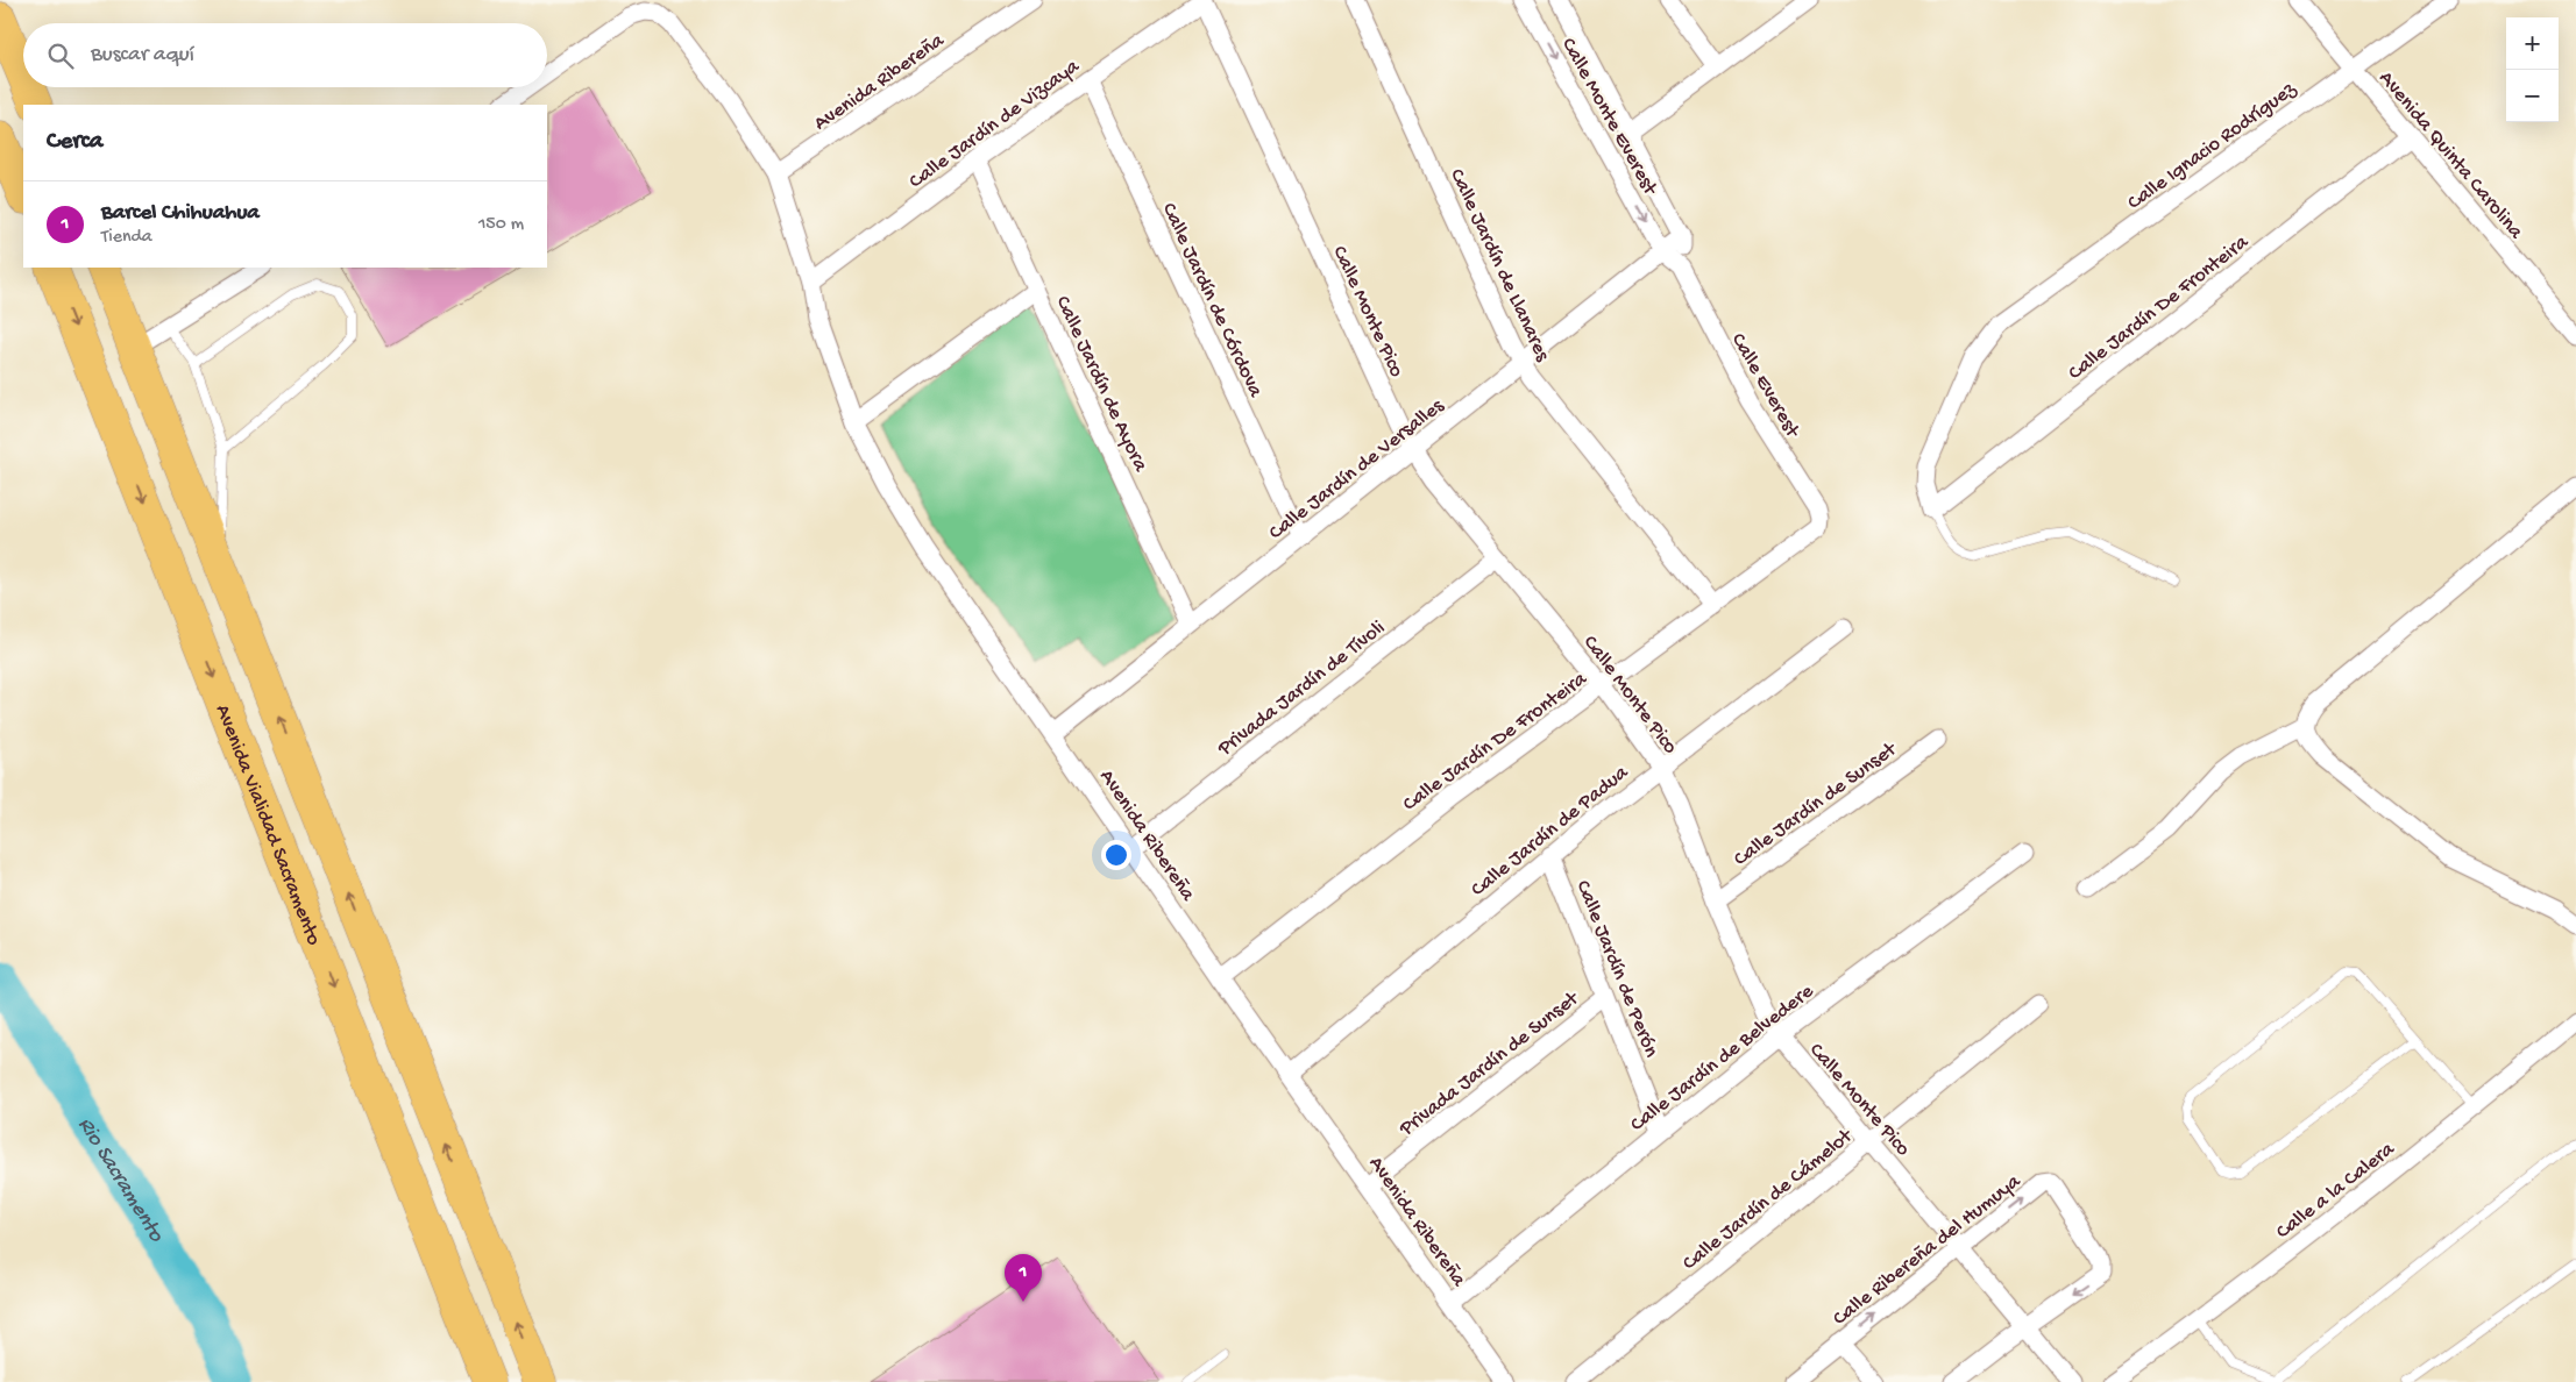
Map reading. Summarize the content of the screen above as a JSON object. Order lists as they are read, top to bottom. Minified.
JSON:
{"streets":{"highway":["Avenida Vialidad Sacramento"],"street":["Avenida Ribereña","Calle Monte Everest","Calle Jardín de Vizcaya","Calle Ignacio Rodríguez","Avenida Quinta Carolina","Calle Jardín de Llanares","Calle Jardín de Córdova","Calle Jardín De Fronteira","Calle Monte Pico","Calle Jardín de Ayora","Calle Everest","Calle Jardín de Versalles","Privada Jardín de Tívoli","Calle Jardín de Sunset","Calle Jardín de Padua","Calle Jardín de Perón","Calle Jardín de Belvedere","Privada Jardín de Sunset","Calle a la Calera","Calle Jardín de Cámelot","Calle Ribereña del Humuya"]},"crossings":[["Avenida Ribereña","Calle Jardín de Vizcaya"],["Avenida Ribereña","Calle Jardín De Fronteira"],["Avenida Ribereña","Calle Jardín de Versalles"],["Avenida Ribereña","Privada Jardín de Tívoli"],["Avenida Ribereña","Calle Jardín de Padua"],["Avenida Ribereña","Calle Jardín de Belvedere"],["Avenida Ribereña","Privada Jardín de Sunset"],["Calle Monte Everest","Calle Everest"],["Calle Monte Everest","Calle Jardín de Versalles"],["Calle Jardín de Vizcaya","Calle Jardín de Córdova"],["Calle Jardín de Vizcaya","Calle Monte Pico"],["Calle Jardín de Vizcaya","Calle Jardín de Ayora"],["Calle Ignacio Rodríguez","Avenida Quinta Carolina"],["Calle Ignacio Rodríguez","Calle Jardín De Fronteira"],["Avenida Quinta Carolina","Calle Jardín De Fronteira"],["Calle Jardín de Llanares","Calle Jardín De Fronteira"],["Calle Jardín de Llanares","Calle Jardín de Versalles"],["Calle Jardín de Córdova","Calle Jardín de Versalles"],["Calle Jardín De Fronteira","Calle Monte Pico"],["Calle Jardín De Fronteira","Calle Everest"],["Calle Monte Pico","Calle Jardín de Versalles"],["Calle Monte Pico","Privada Jardín de Tívoli"],["Calle Monte Pico","Calle Jardín de Sunset"],["Calle Monte Pico","Calle Jardín de Padua"],["Calle Monte Pico","Calle Jardín de Belvedere"],["Calle Monte Pico","Calle Jardín de Cámelot"],["Calle Monte Pico","Calle Ribereña del Humuya"],["Calle Jardín de Ayora","Calle Jardín de Versalles"],["Calle Everest","Calle Jardín de Versalles"],["Calle Jardín de Padua","Calle Jardín de Perón"],["Calle Jardín de Perón","Calle Jardín de Belvedere"],["Calle Jardín de Perón","Privada Jardín de Sunset"]],"water":["Rio Sacramento"],"page":{"map_buttons":["+","−"],"search":"Buscar aquí","heading":"Cerca","list":[{"mark":"1","name":"Barcel Chihuahua","note":"Tienda","value":"150 m"}],"pins":"1"}}
